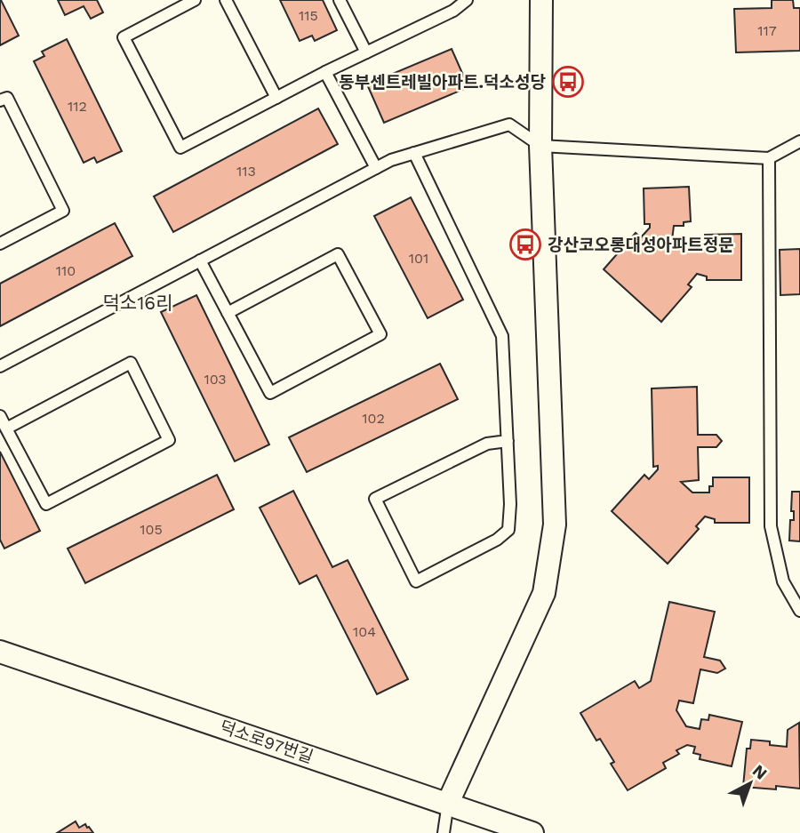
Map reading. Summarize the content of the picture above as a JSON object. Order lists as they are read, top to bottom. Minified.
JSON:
{"streets":{"street":["덕소로97번길"]},"districts":["덕소16리"],"places":{"bus stop":["동부센트레빌아파트.덕소성당","강산코오롱대성아파트정문"]},"house_numbers":["115","117","112","113","101","110","103","102","105","104"],"north":"top right"}
